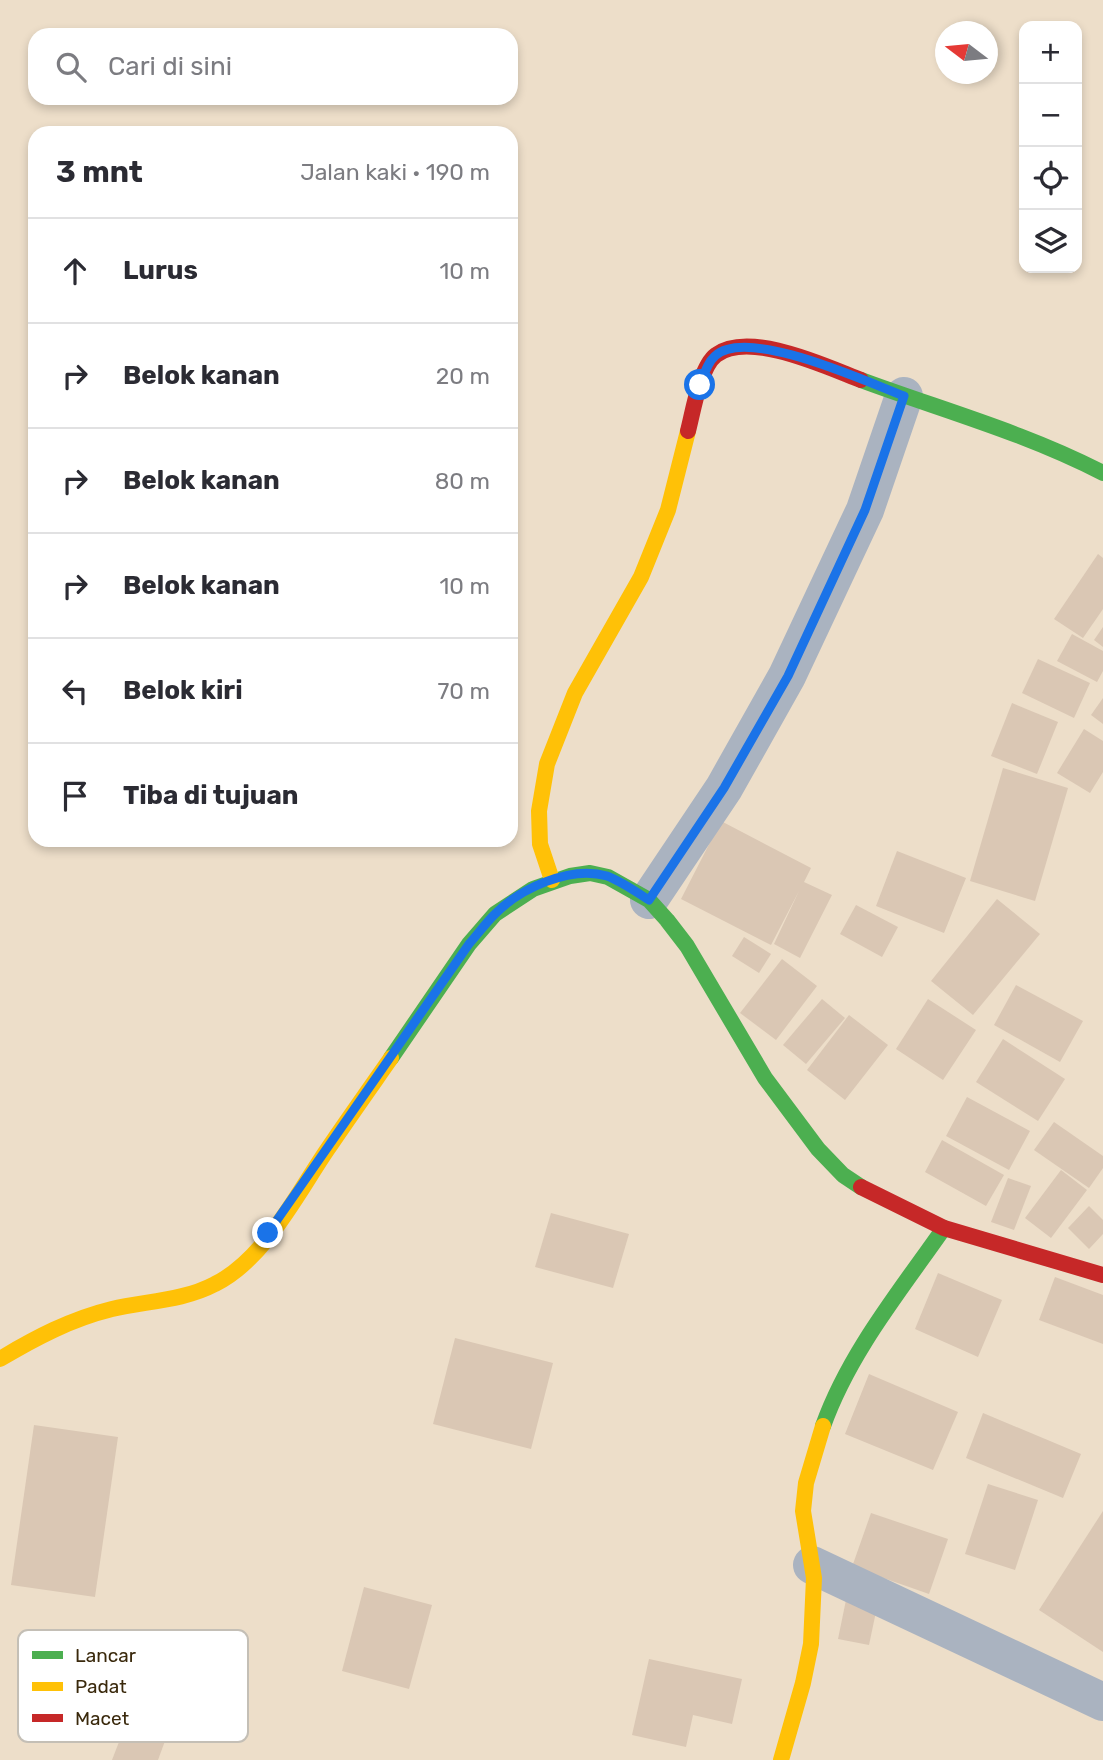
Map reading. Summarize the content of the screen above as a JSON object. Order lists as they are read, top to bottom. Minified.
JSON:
{"legend":["Lancar","Padat","Macet"],"north":"left","page":{"map_buttons":["+","−"],"search":"Cari di sini","heading":["3 mnt","Jalan kaki · 190 m"],"list":[["Lurus","10 m"],["Belok kanan","20 m"],["Belok kanan","80 m"],["Belok kanan","10 m"],["Belok kiri","70 m"],"Tiba di tujuan"]}}
